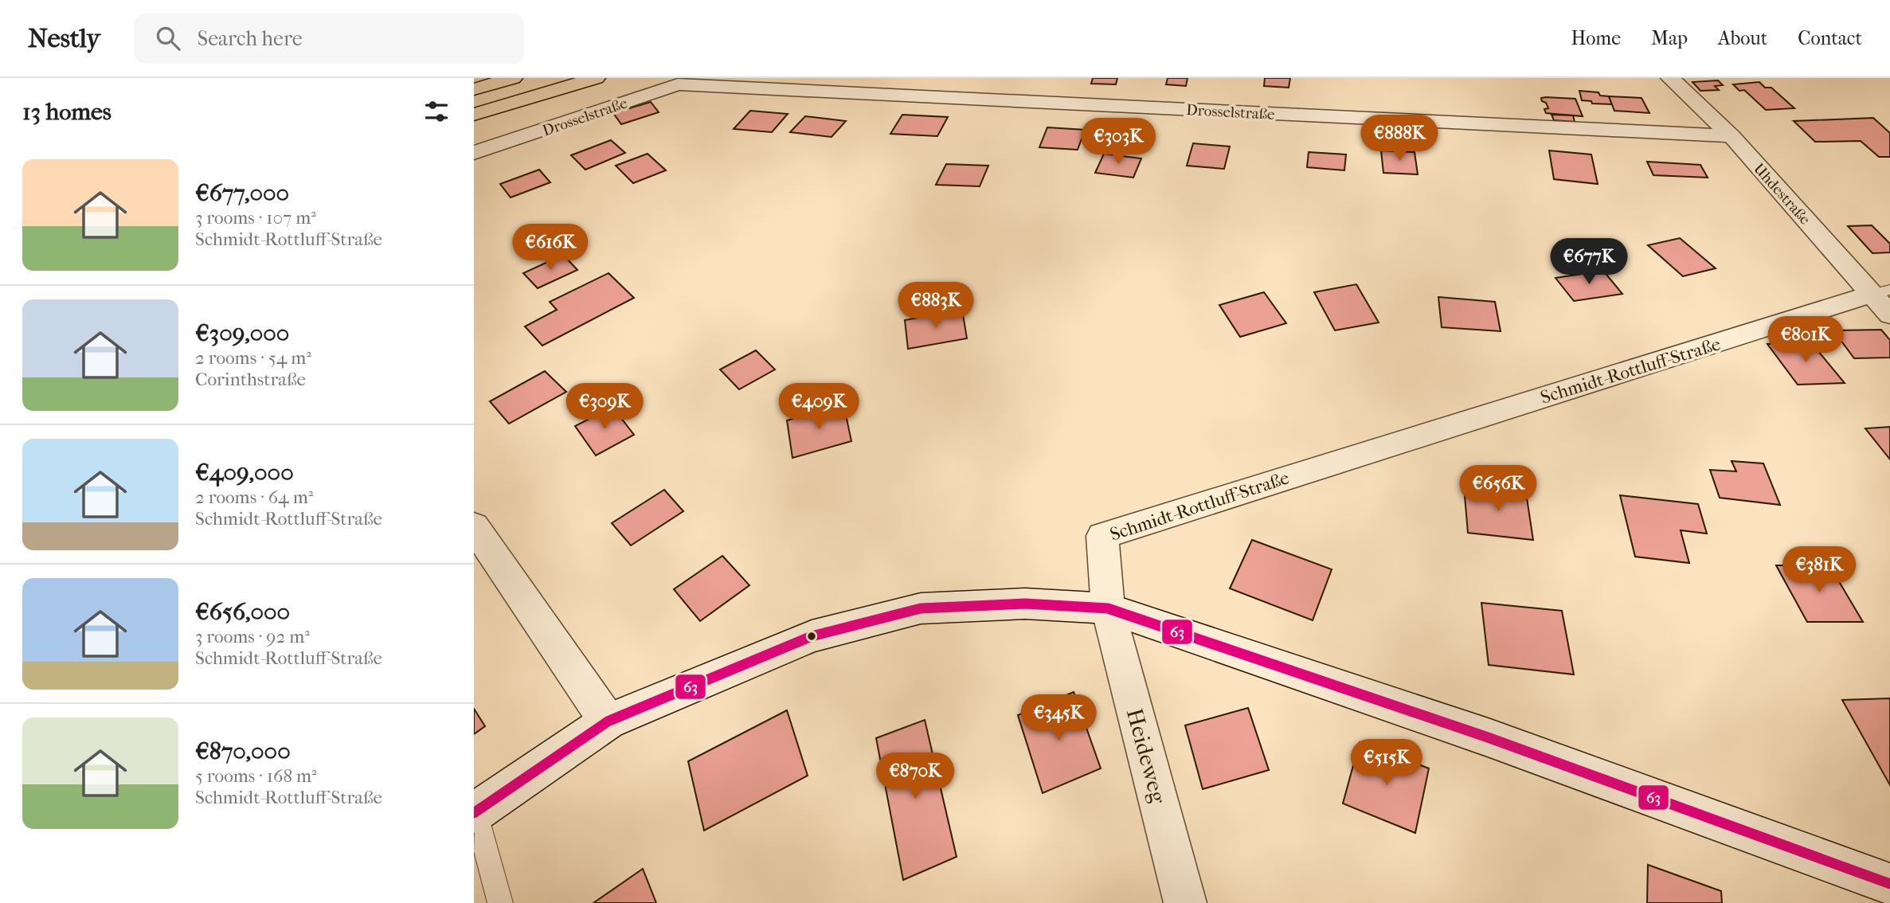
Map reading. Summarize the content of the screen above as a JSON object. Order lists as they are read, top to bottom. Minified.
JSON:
{"streets":{"street":["Drosselstraße","Uhdestraße","Schmidt-Rottluff-Straße","Heideweg"]},"crossings":[["Drosselstraße","Uhdestraße"],["Uhdestraße","Schmidt-Rottluff-Straße"],["Schmidt-Rottluff-Straße","Heideweg"]],"lines":["transit line 63"],"page":{"header":"Nestly","search":"Search here","nav":["Home","Map","About","Contact"],"heading":"13 homes","price":["€888K","€303K","€616K","€677K","€883K","€801K","€309K","€409K","€656K","€381K","€345K","€515K","€870K"],"list":[{"name":"€677,000","note":"3 rooms · 107 m² · Schmidt-Rottluff-Straße"},{"name":"€309,000","note":"2 rooms · 54 m² · Corinthstraße"},{"name":"€409,000","note":"2 rooms · 64 m² · Schmidt-Rottluff-Straße"},{"name":"€656,000","note":"3 rooms · 92 m² · Schmidt-Rottluff-Straße"},{"name":"€870,000","note":"5 rooms · 168 m² · Schmidt-Rottluff-Straße"}]}}
